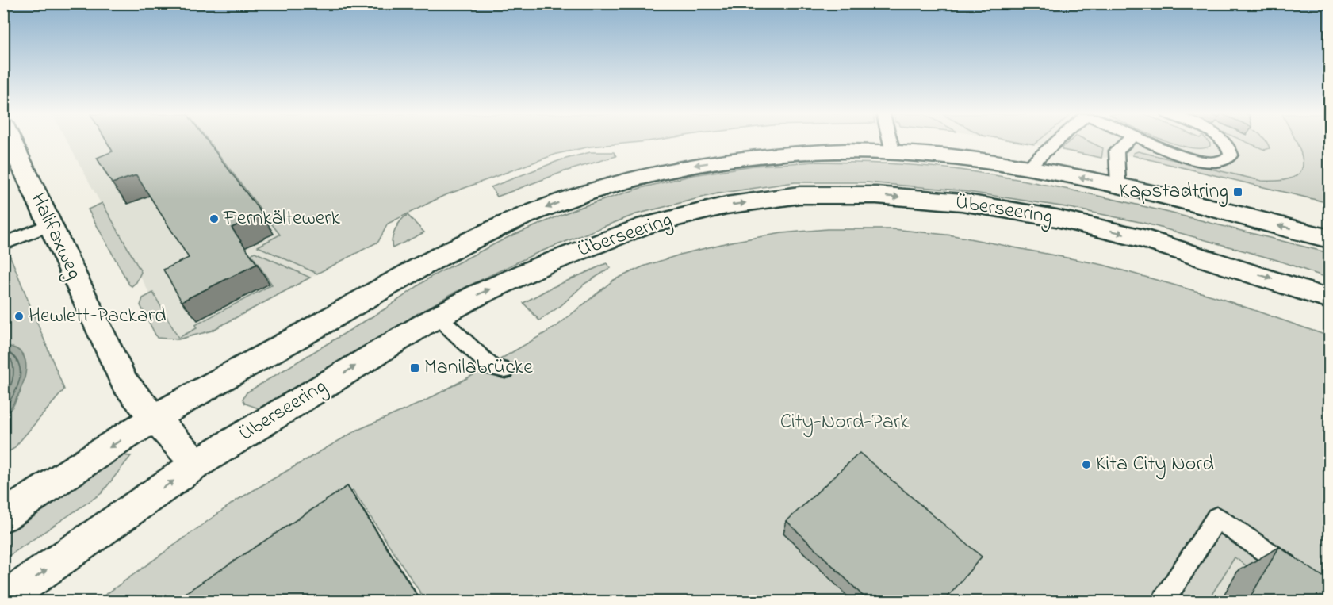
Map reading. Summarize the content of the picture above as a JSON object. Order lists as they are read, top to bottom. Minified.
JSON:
{"streets":{"street":["Überseering","Halifaxweg"]},"crossings":[["Überseering","Halifaxweg"]],"parks":["City-Nord-Park"],"places":{"transit":["Kapstadtring","Manilabrücke"],"other":["Fernkältewerk","Hewlett-Packard","Kita City Nord"]}}
